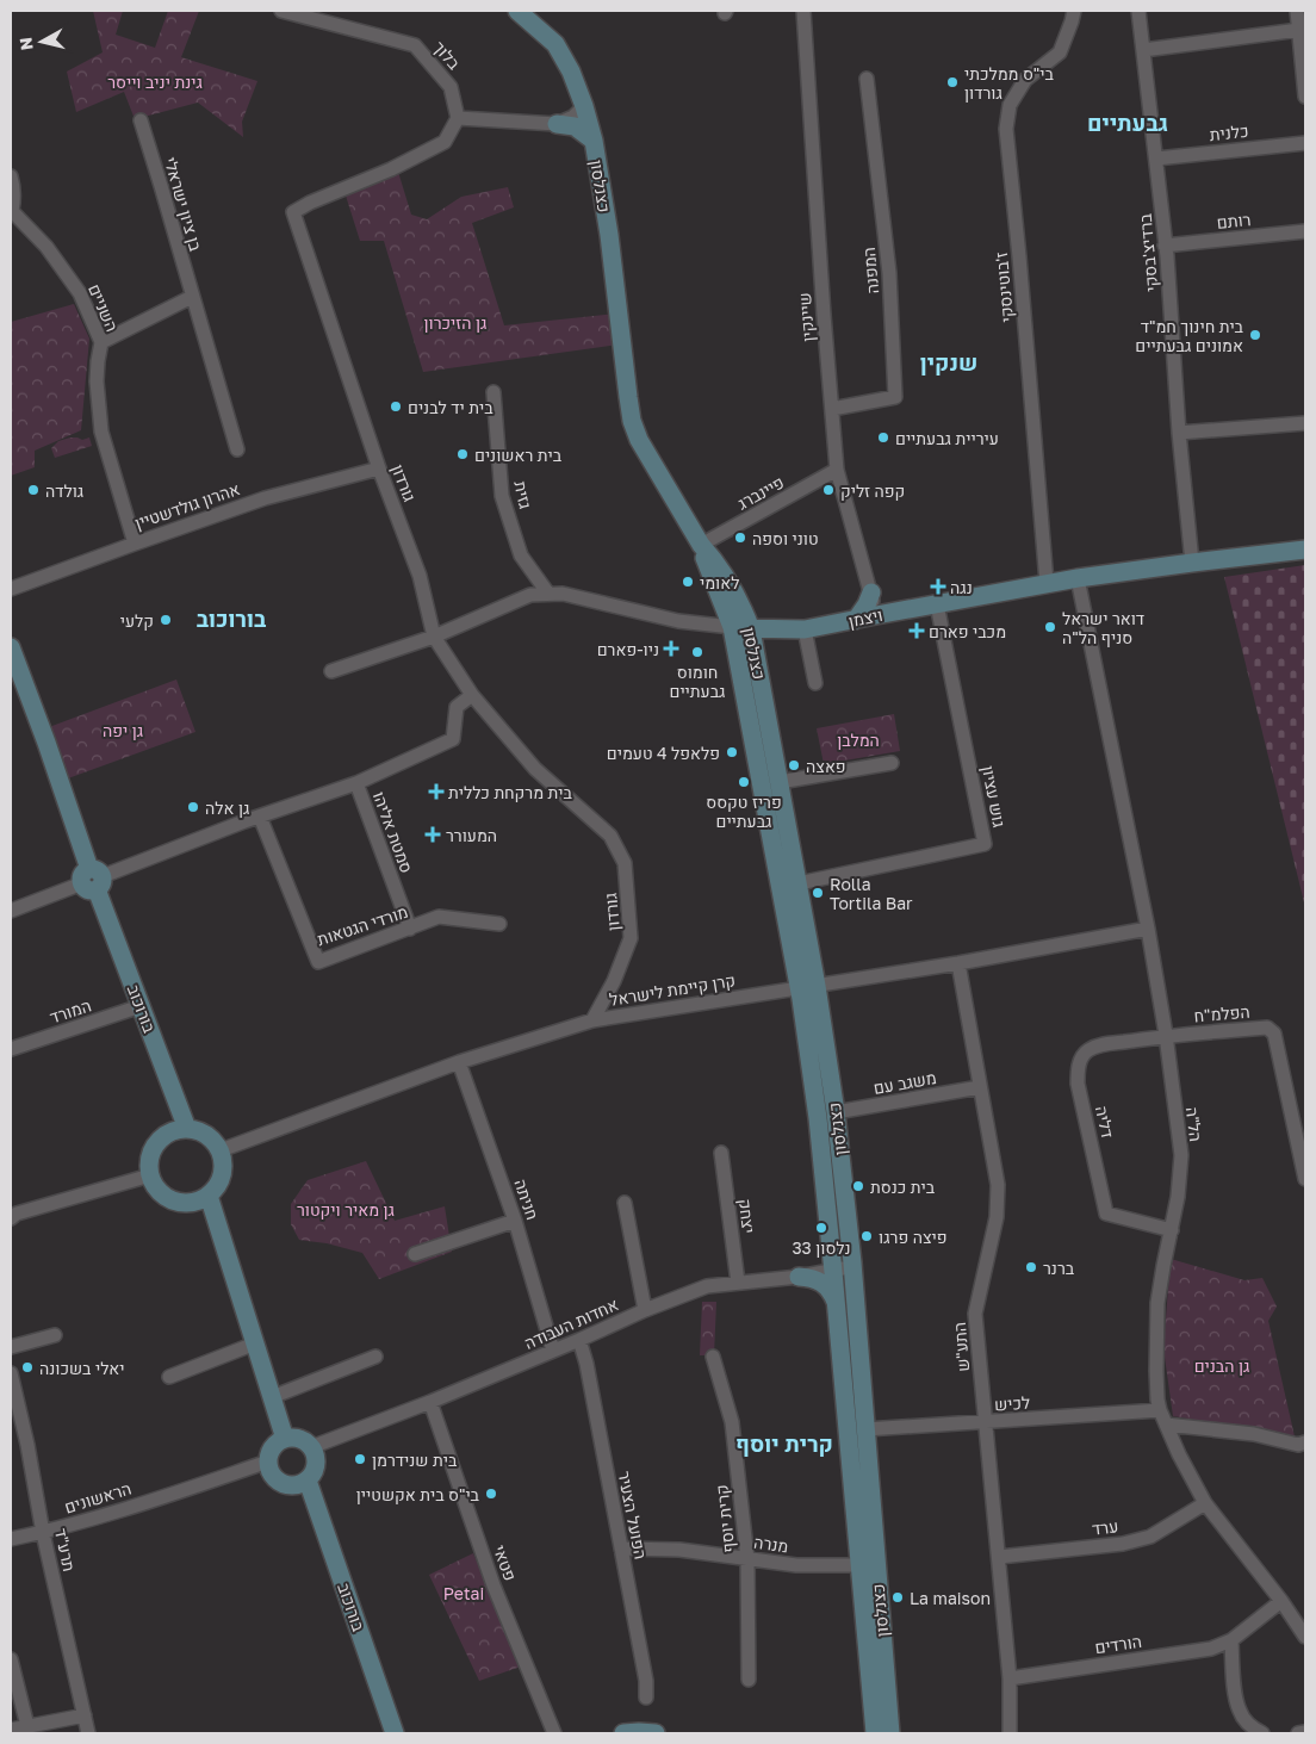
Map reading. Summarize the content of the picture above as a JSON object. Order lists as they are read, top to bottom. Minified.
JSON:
{"streets":{"street":["בלוך","כלנית","כצנלסון","בן ציון ישראלי","רותם","ברדיצ'בסקי","המפנה","ז'בוטינסקי","השניים","שיינקין","גורדון","פיינברג","גזית","אהרון גולדשטיין","ויצמן","גוש עציון","סמטת אליהו","מורדי הגטאות","קרן קיימת לישראל","בורוכוב","המורד","הפלמ\"ח","משגב עם","דליה","הל\"ה","חניתה","יצחק","אחדות העבודה","התע\"ש","לכיש","הראשונים","הפועל הצעיר","קרית יוסף","ערד","מנרה","תרע\"ד","פטאי","הורדים"]},"crossings":[["בלוך","גורדון"],["כלנית","ברדיצ'בסקי"],["כצנלסון","פיינברג"],["כצנלסון","ויצמן"],["כצנלסון","גוש עציון"],["כצנלסון","קרן קיימת לישראל"],["כצנלסון","משגב עם"],["כצנלסון","אחדות העבודה"],["כצנלסון","לכיש"],["כצנלסון","מנרה"],["רותם","ברדיצ'בסקי"],["ברדיצ'בסקי","ויצמן"],["המפנה","שיינקין"],["ז'בוטינסקי","ויצמן"],["השניים","אהרון גולדשטיין"],["שיינקין","פיינברג"],["שיינקין","ויצמן"],["גורדון","אהרון גולדשטיין"],["גורדון","ויצמן"],["גורדון","קרן קיימת לישראל"],["גזית","ויצמן"],["ויצמן","גוש עציון"],["ויצמן","הל\"ה"],["סמטת אליהו","מורדי הגטאות"],["קרן קיימת לישראל","בורוכוב"],["קרן קיימת לישראל","הל\"ה"],["קרן קיימת לישראל","חניתה"],["קרן קיימת לישראל","התע\"ש"],["בורוכוב","המורד"],["בורוכוב","אחדות העבודה"],["בורוכוב","הראשונים"],["הפלמ\"ח","דליה"],["הפלמ\"ח","הל\"ה"],["משגב עם","התע\"ש"],["דליה","הל\"ה"],["הל\"ה","לכיש"],["הל\"ה","ערד"],["הל\"ה","הורדים"],["חניתה","אחדות העבודה"],["יצחק","אחדות העבודה"],["אחדות העבודה","הראשונים"],["אחדות העבודה","הפועל הצעיר"],["אחדות העבודה","פטאי"],["התע\"ש","לכיש"],["התע\"ש","ערד"],["התע\"ש","הורדים"],["הראשונים","תרע\"ד"],["הפועל הצעיר","מנרה"],["קרית יוסף","מנרה"]],"districts":["גבעתיים","שנקין","בורוכוב","קרית יוסף"],"parks":["גינת יניב וייסר","גן הזיכרון","גן יפה","המלבן","גן מאיר ויקטור","גן הבנים","Petai"],"places":{"other":["בי\"ס ממלכתי גורדון","בית חינוך חמ\"ד אמונים גבעתיים","בית יד לבנים","עיריית גבעתיים","בית ראשונים","גולדה","קפה זליק","טוני וספה","לאומי","קלעי","דואר ישראל סניף הל\"ה","חומוס גבעתיים","פלאפל 4 טעמים","פאצה","פריז טקסס גבעתיים","גן אלה","Rolla Tortila Bar","בית כנסת","נלסון 33","פיצה פרגו","ברנר","יאלי בשכונה","בית שנידרמן","בי\"ס בית אקשטיין","La maison"],"health":["נגה","מכבי פארם","ניו-פארם","בית מרקחת כללית","המעורר"]},"north":"left"}
